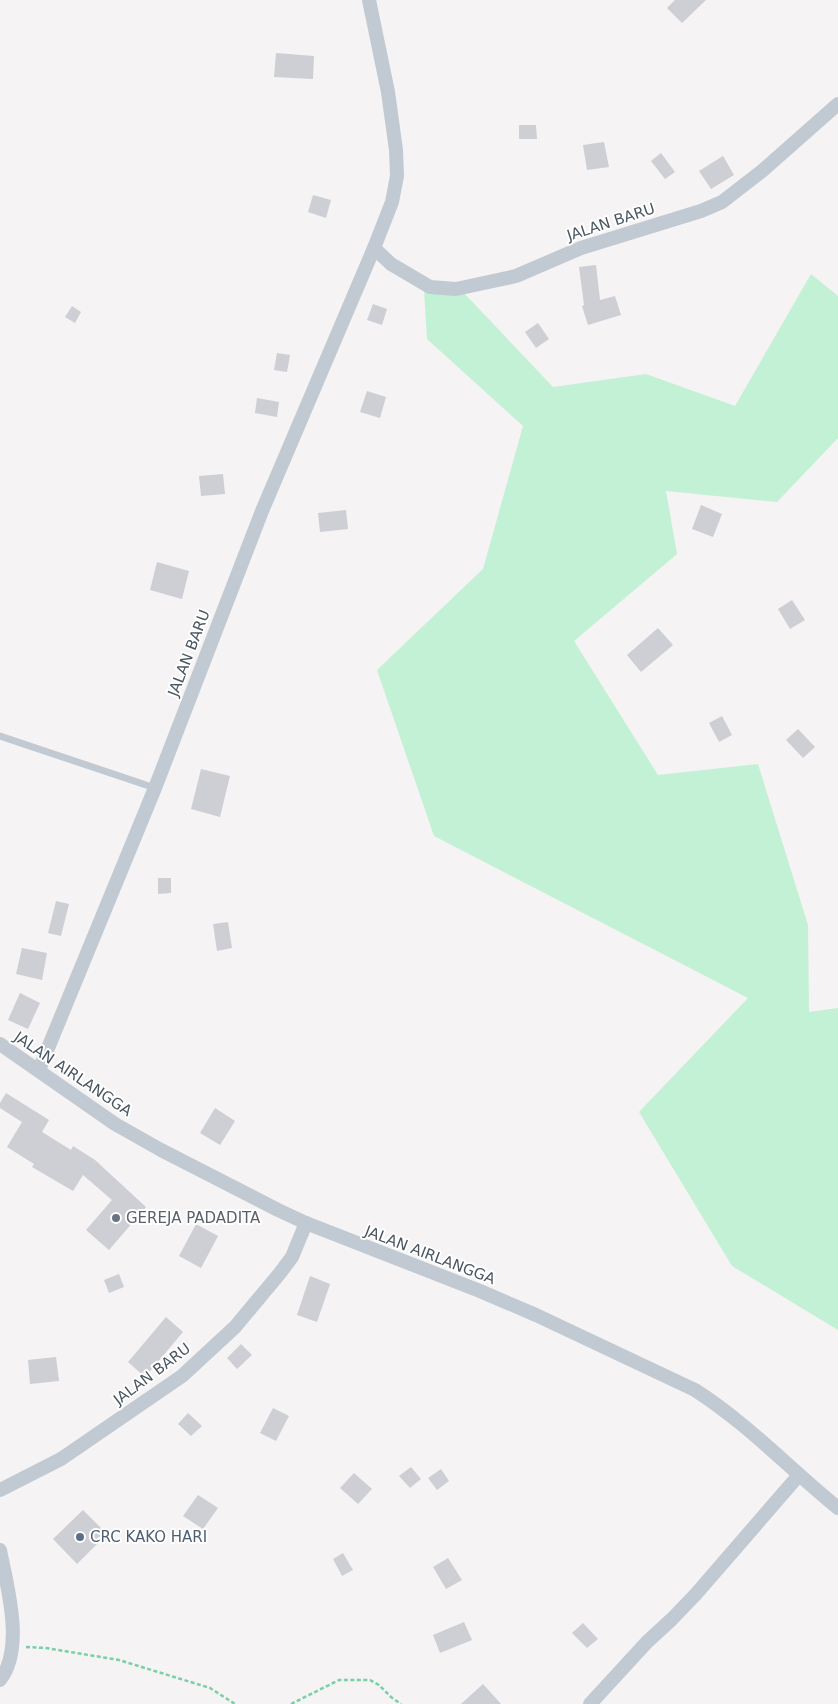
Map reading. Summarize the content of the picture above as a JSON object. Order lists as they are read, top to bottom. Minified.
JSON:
{"streets":{"street":["JALAN BARU","JALAN AIRLANGGA"]},"crossings":[["JALAN BARU","JALAN AIRLANGGA"]],"places":["GEREJA PADADITA","CRC KAKO HARI"]}
